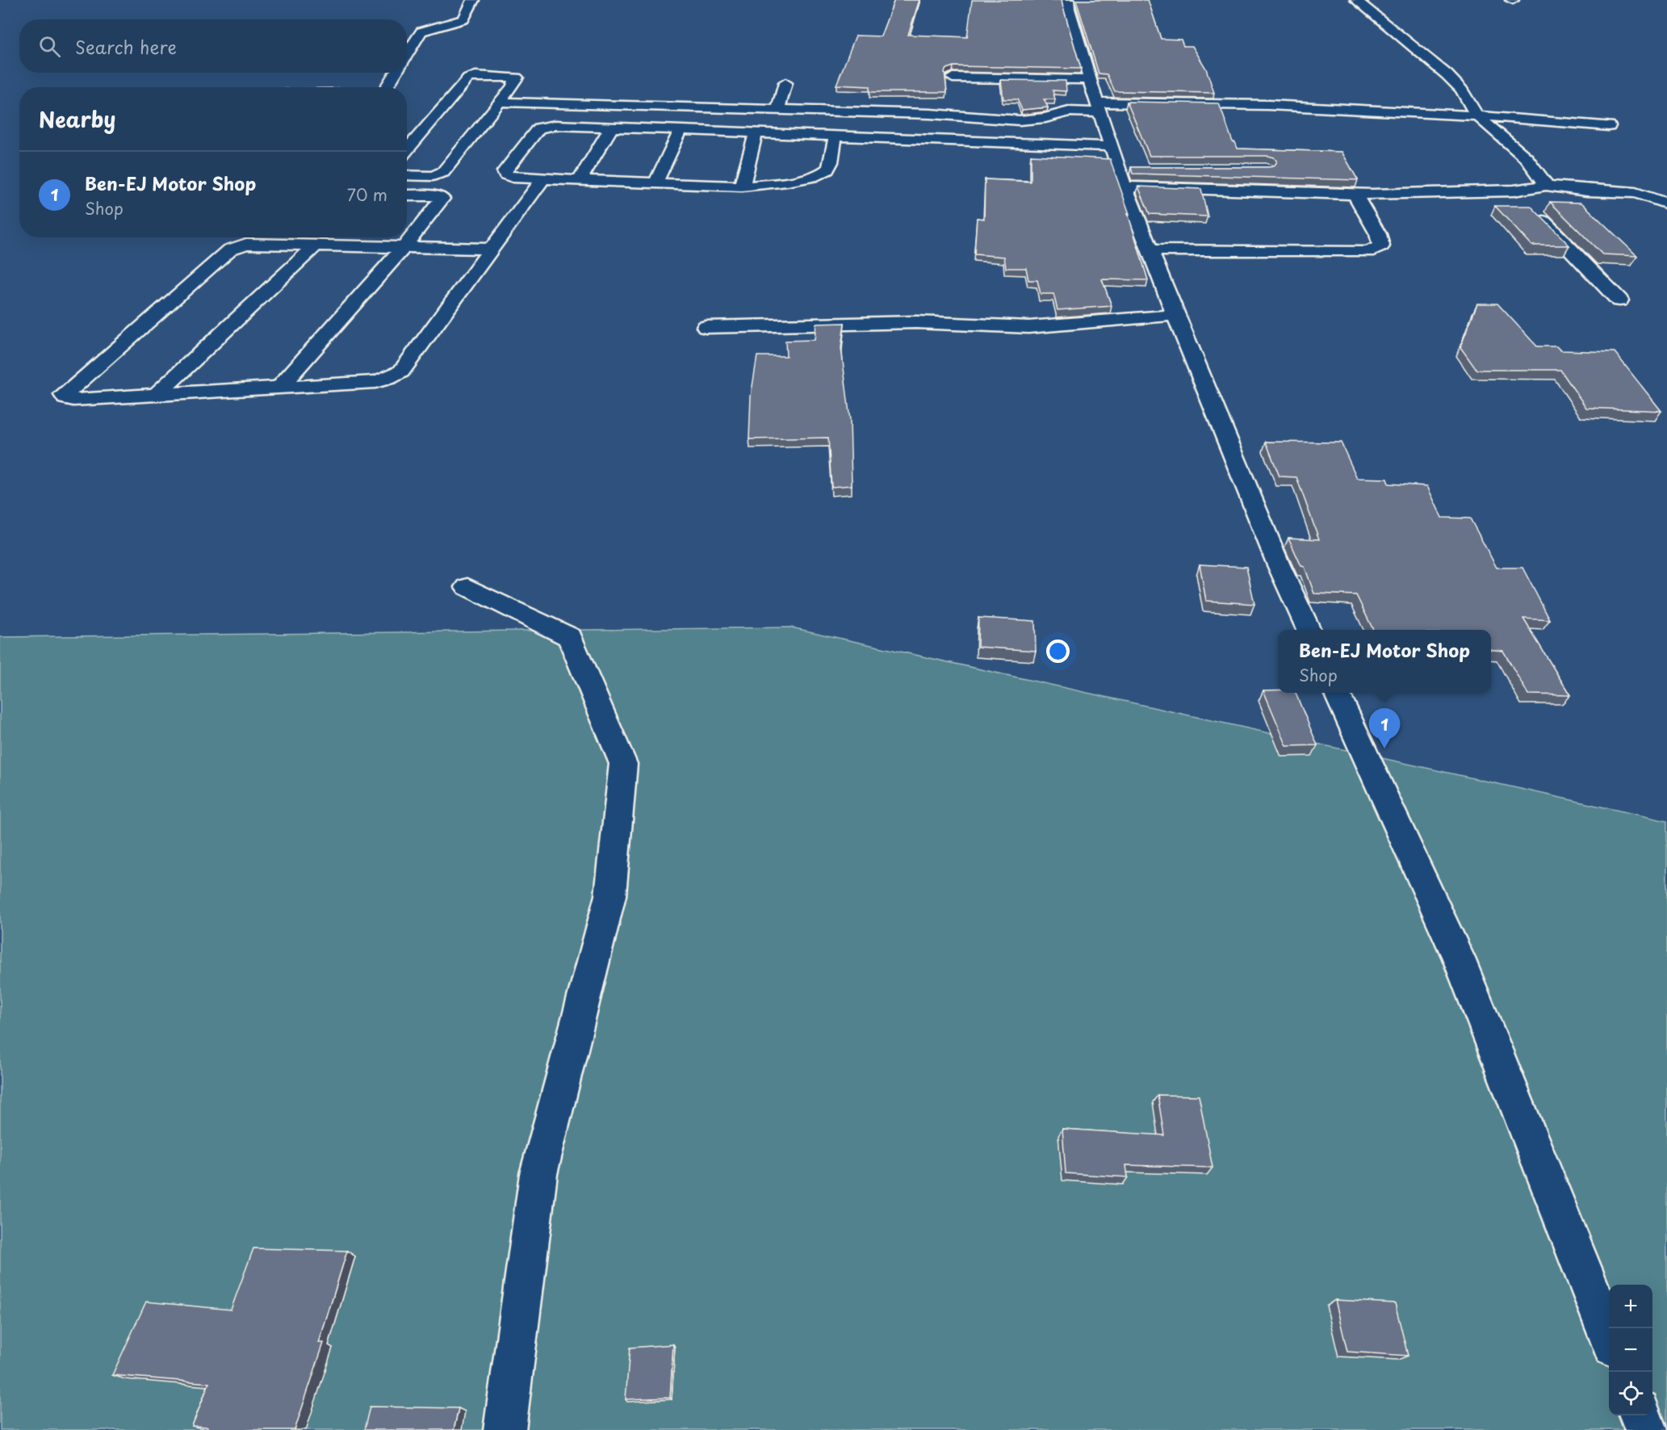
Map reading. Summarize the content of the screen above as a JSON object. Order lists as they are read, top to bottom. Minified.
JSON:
{"page":{"search":"Search here","heading":"Nearby","list":[{"mark":"1","name":"Ben-EJ Motor Shop","note":"Shop","value":"70 m"}],"popup":["Ben-EJ Motor Shop","Shop"],"pins":"1","map_buttons":["+","−"]}}
